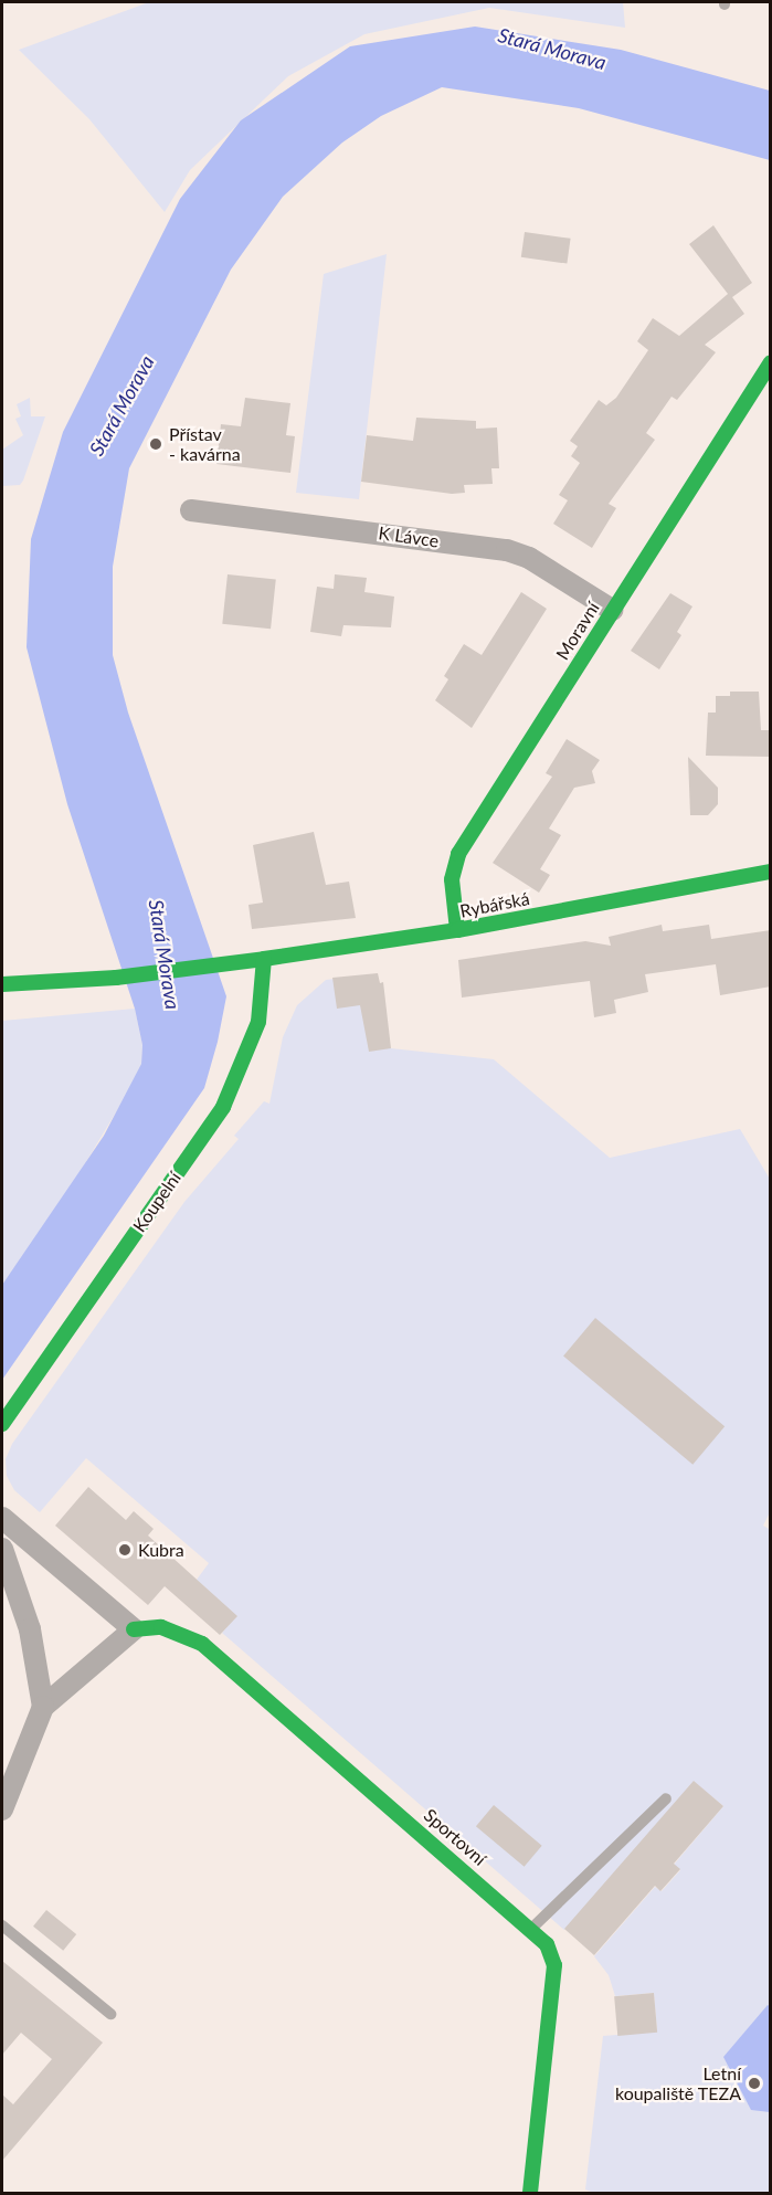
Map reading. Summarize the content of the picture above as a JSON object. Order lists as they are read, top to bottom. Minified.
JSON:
{"streets":{"street":["K Lávce","Moravní","Rybářská","Koupelní","Sportovní"]},"crossings":[["K Lávce","Moravní"],["Moravní","Rybářská"],["Rybářská","Koupelní"]],"water":["Stará Morava"],"places":["Přístav - kavárna","Kubra","Letní koupaliště TEZA"]}
